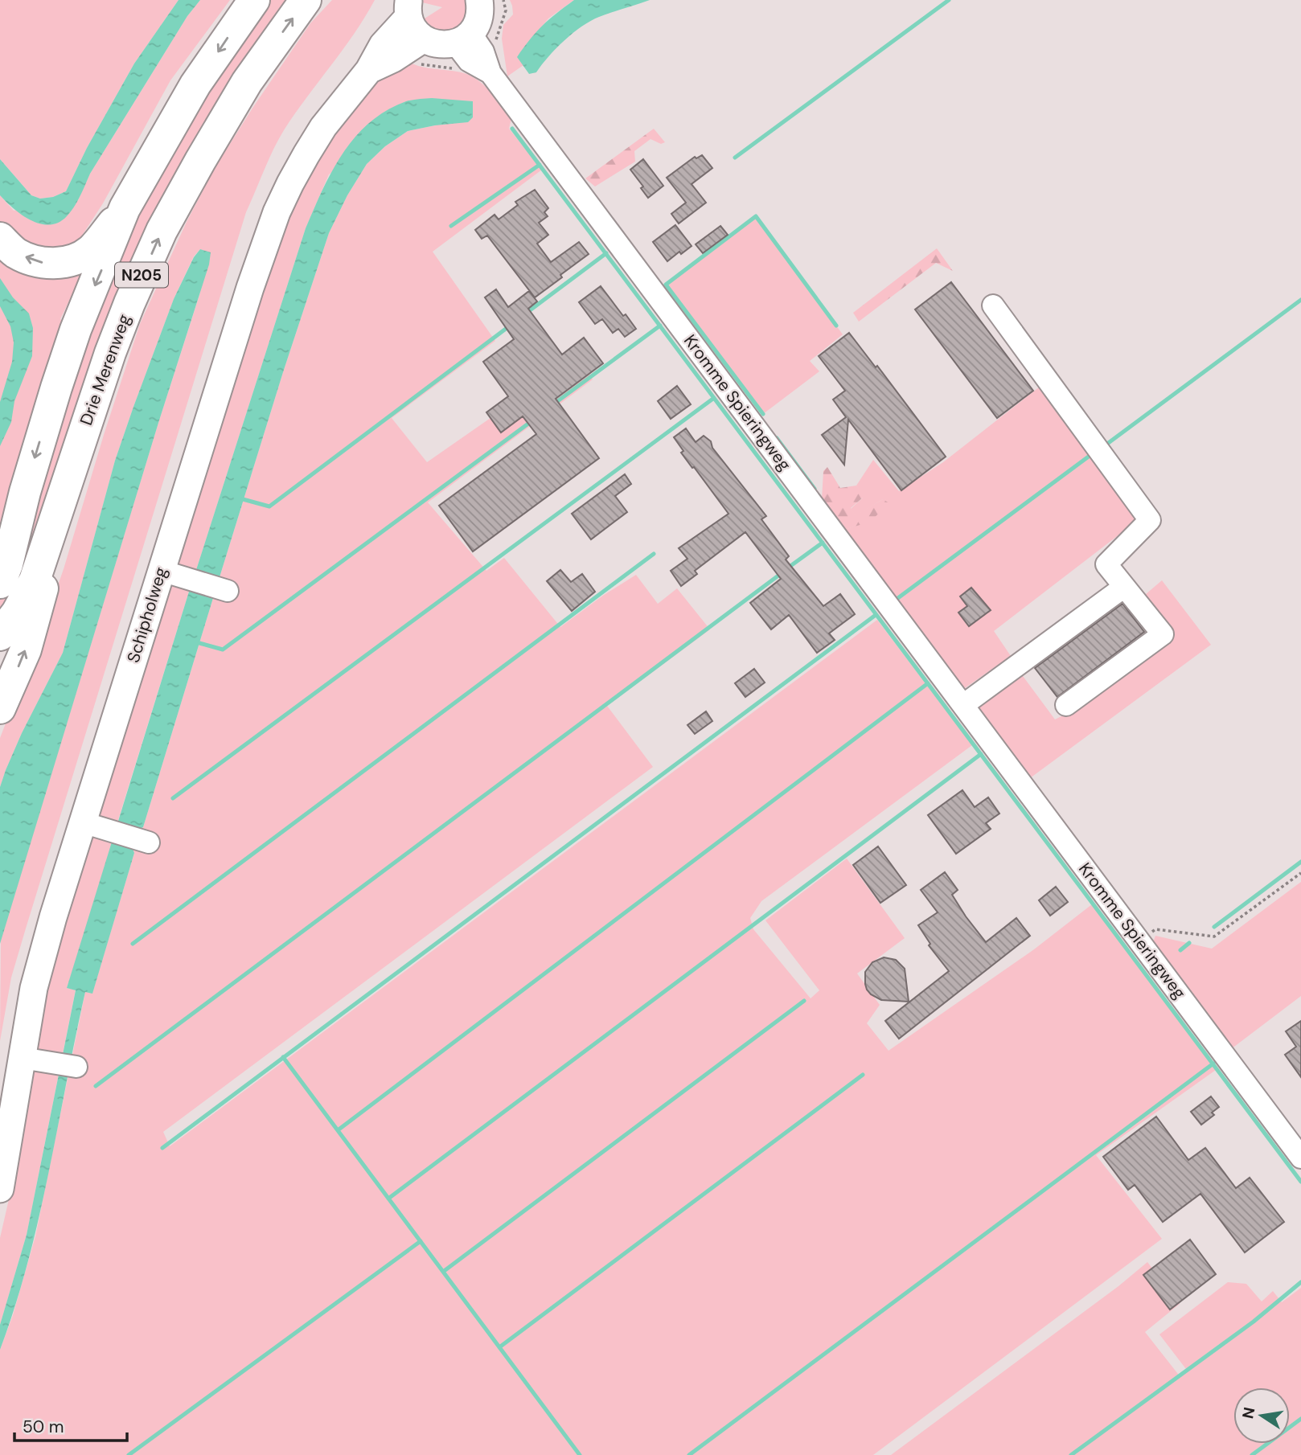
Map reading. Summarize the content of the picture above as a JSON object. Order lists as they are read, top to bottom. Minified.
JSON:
{"streets":{"highway":["N205","Drie Merenweg"],"main road":["Schipholweg"],"street":["Kromme Spieringweg"]},"crossings":[["N205","Drie Merenweg"]],"scale_bar":"50 m","north":"left"}
